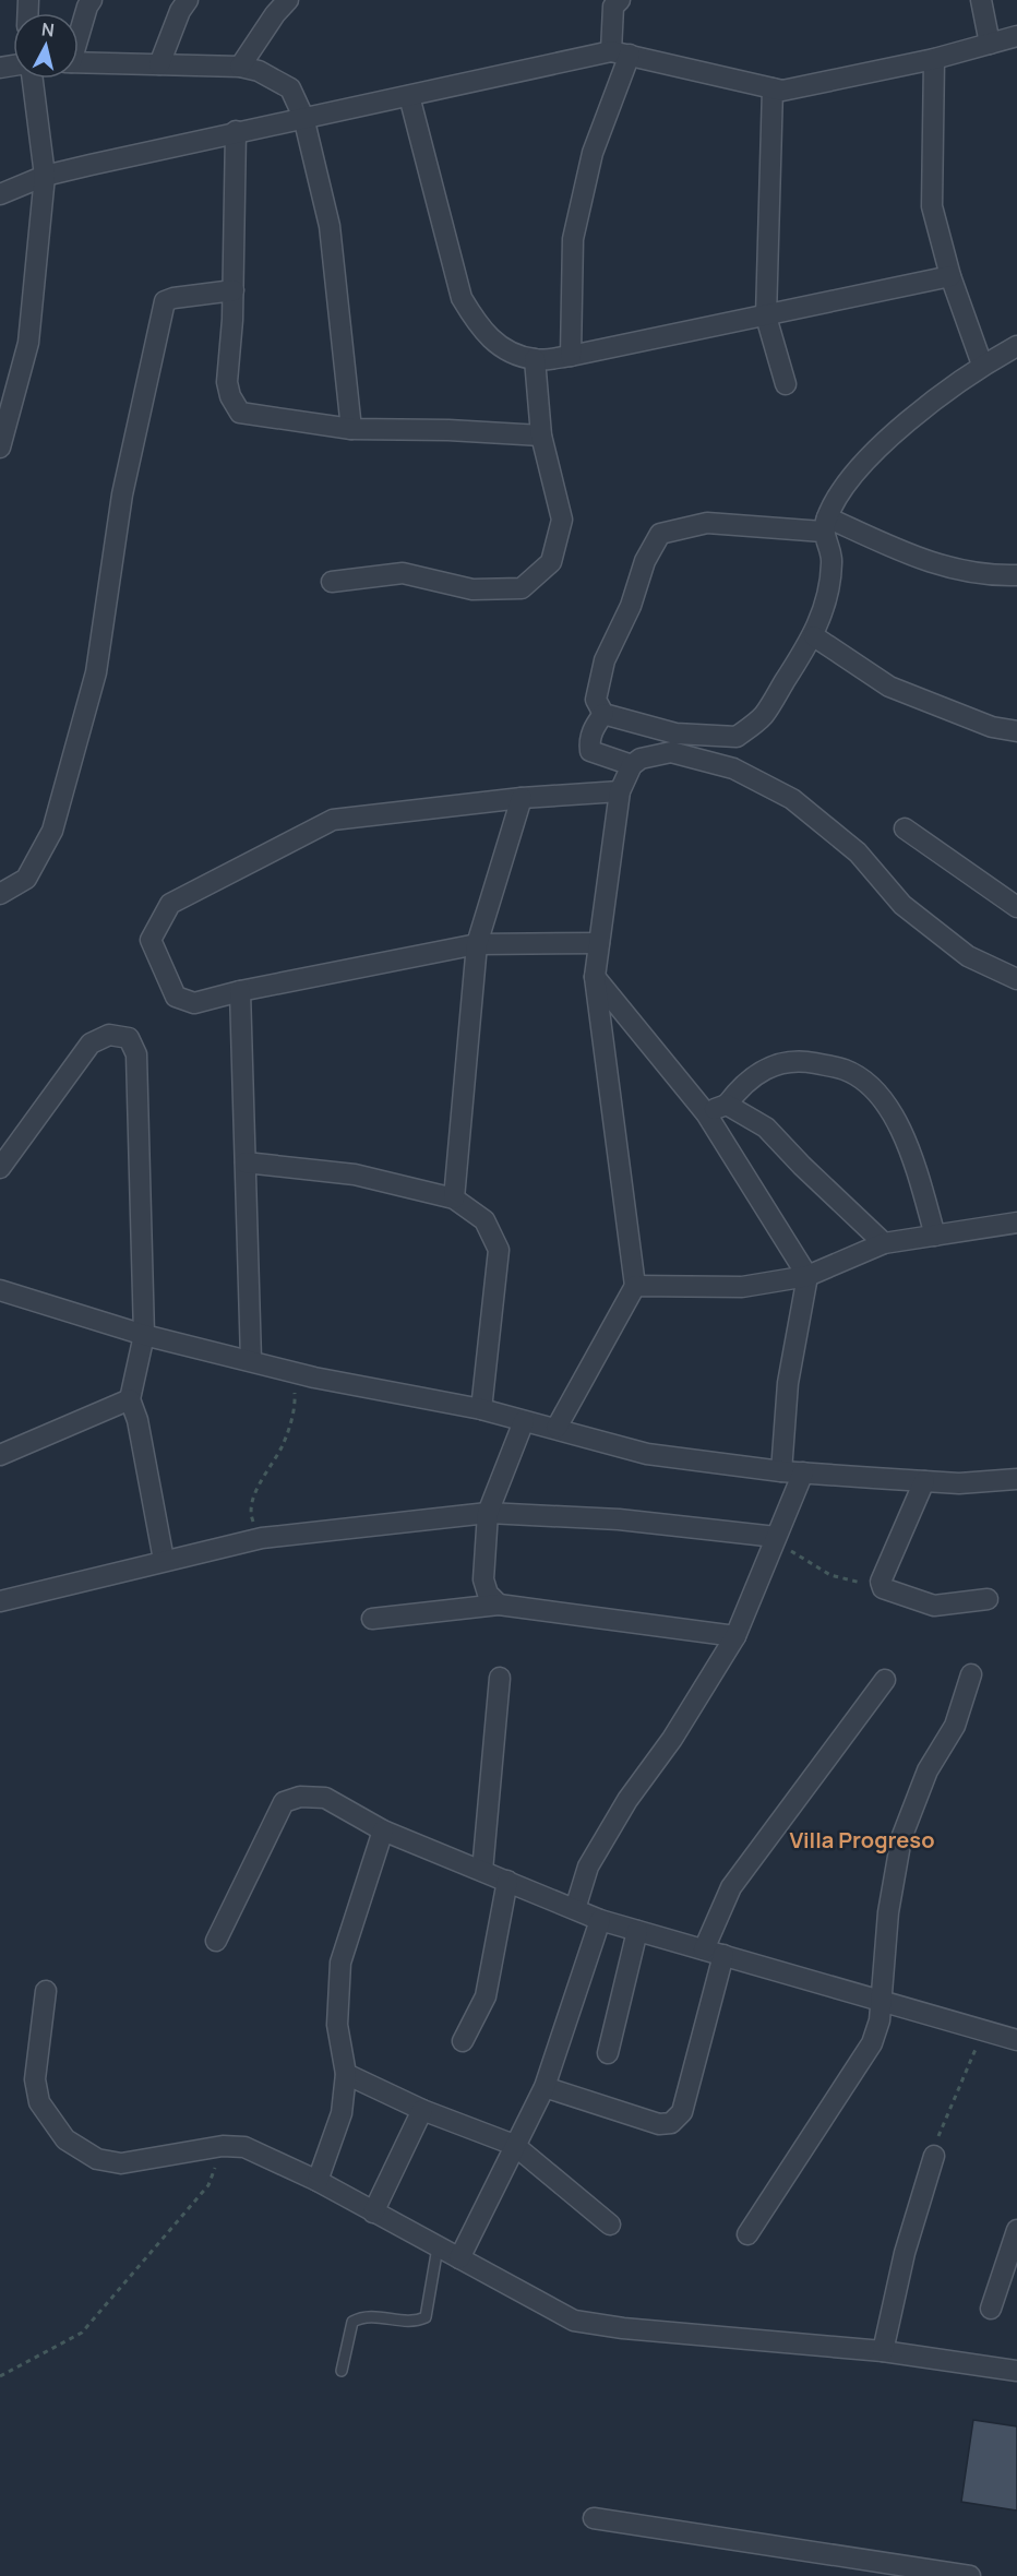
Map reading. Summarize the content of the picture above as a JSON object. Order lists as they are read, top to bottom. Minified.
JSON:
{"districts":["Villa Progreso"],"north":"top"}
